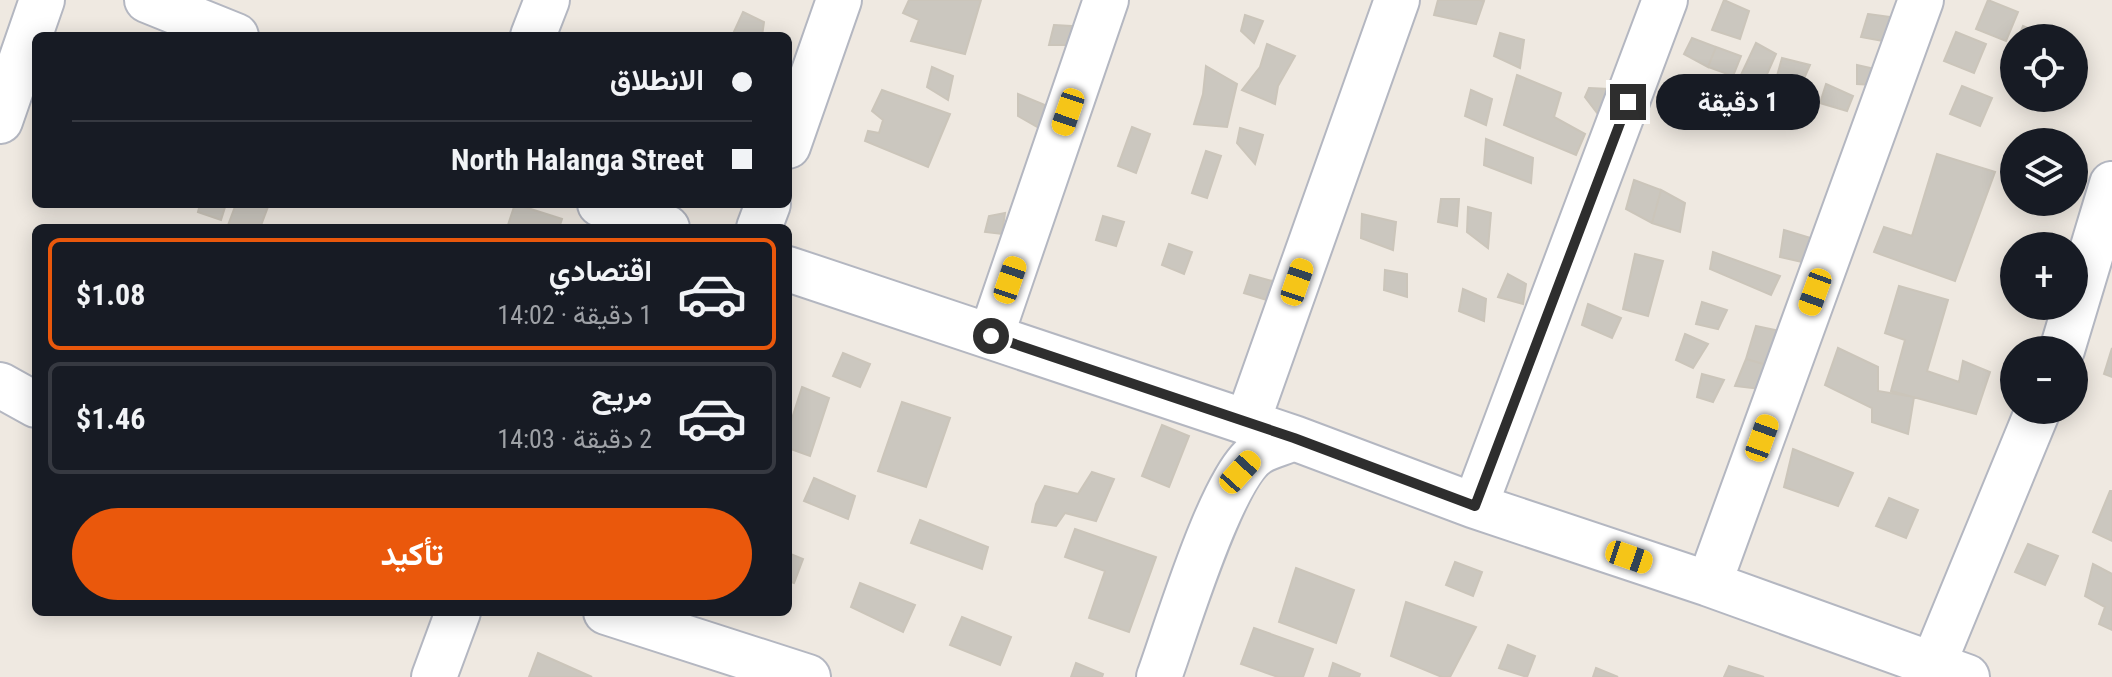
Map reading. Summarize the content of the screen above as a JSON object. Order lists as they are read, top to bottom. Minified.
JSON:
{"page":{"map_buttons":["+","−"],"banner":["الانطلاق","North Halanga Street"],"bubble":"1 دقيقة","list":[{"name":"اقتصادي","note":"1 دقيقة · 14:02","value":"$1.08"},{"name":"مريح","note":"2 دقيقة · 14:03","value":"$1.46"}],"buttons":"تأكيد"}}
